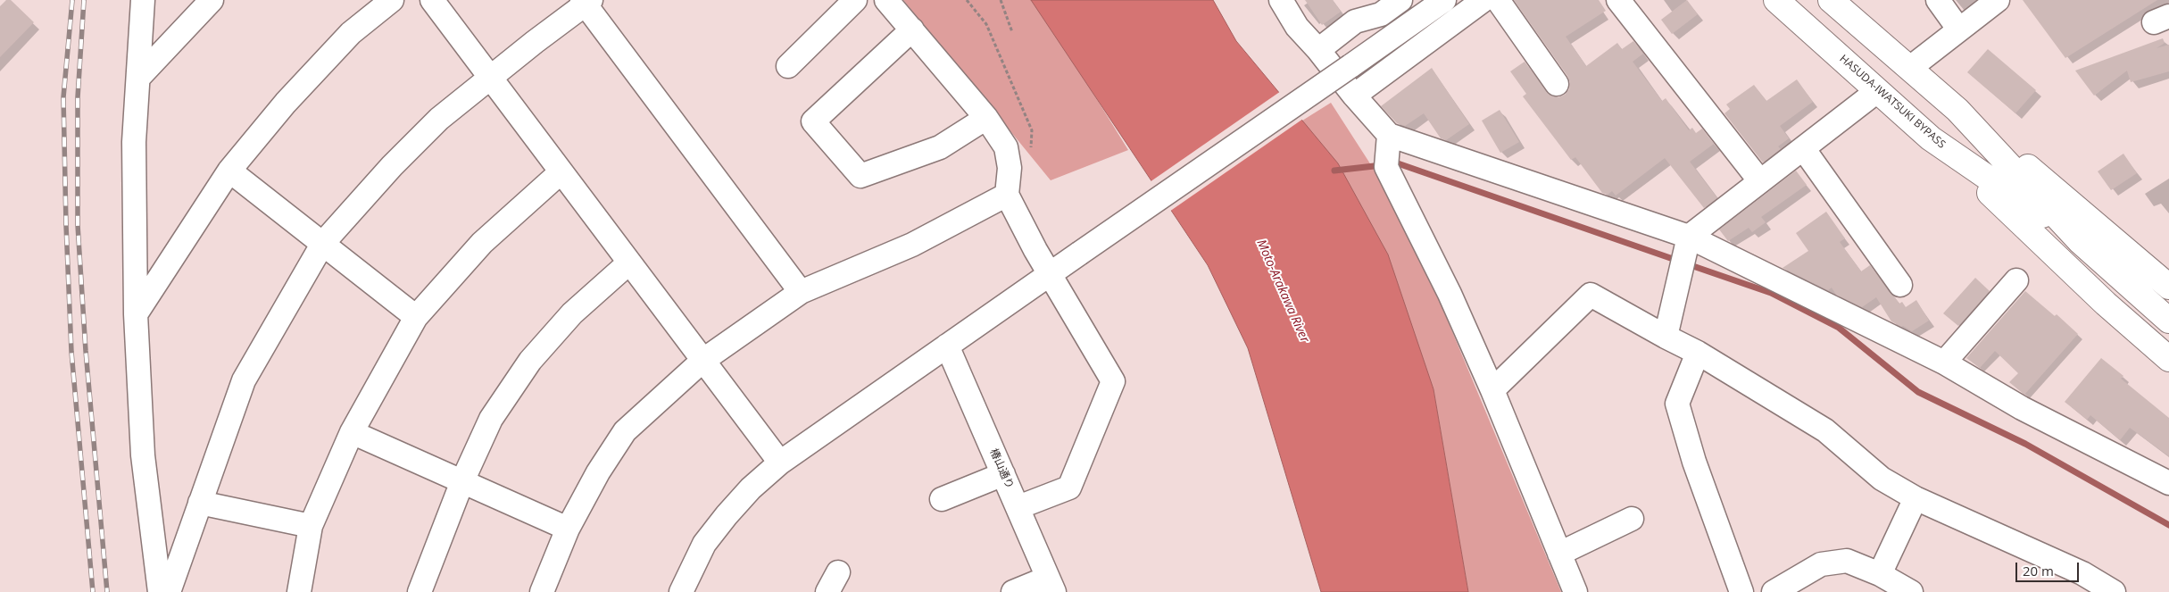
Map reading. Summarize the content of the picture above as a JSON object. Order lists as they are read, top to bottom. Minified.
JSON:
{"streets":{"highway":["HASUDA-IWATSUKI BYPASS"],"street":["椿山通り"]},"water":["Moto-Arakawa River"],"scale_bar":"20 m"}
